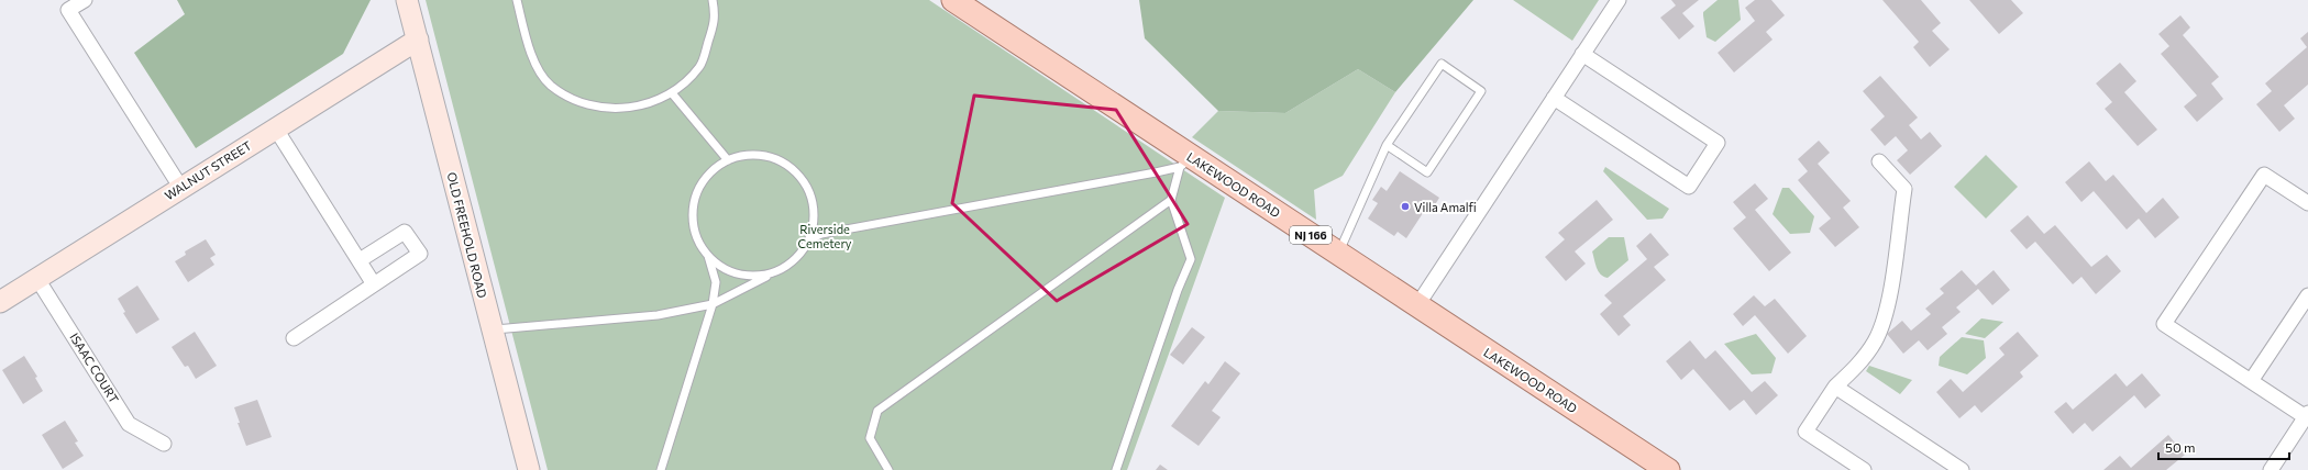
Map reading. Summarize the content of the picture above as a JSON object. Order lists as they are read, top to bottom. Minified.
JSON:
{"streets":{"main road":["LAKEWOOD ROAD","NJ 166"],"street":["WALNUT STREET","OLD FREEHOLD ROAD","ISAAC COURT"]},"crossings":[["WALNUT STREET","OLD FREEHOLD ROAD"],["WALNUT STREET","ISAAC COURT"]],"parks":["Riverside Cemetery"],"places":["Villa Amalfi"],"scale_bar":"50 m"}
